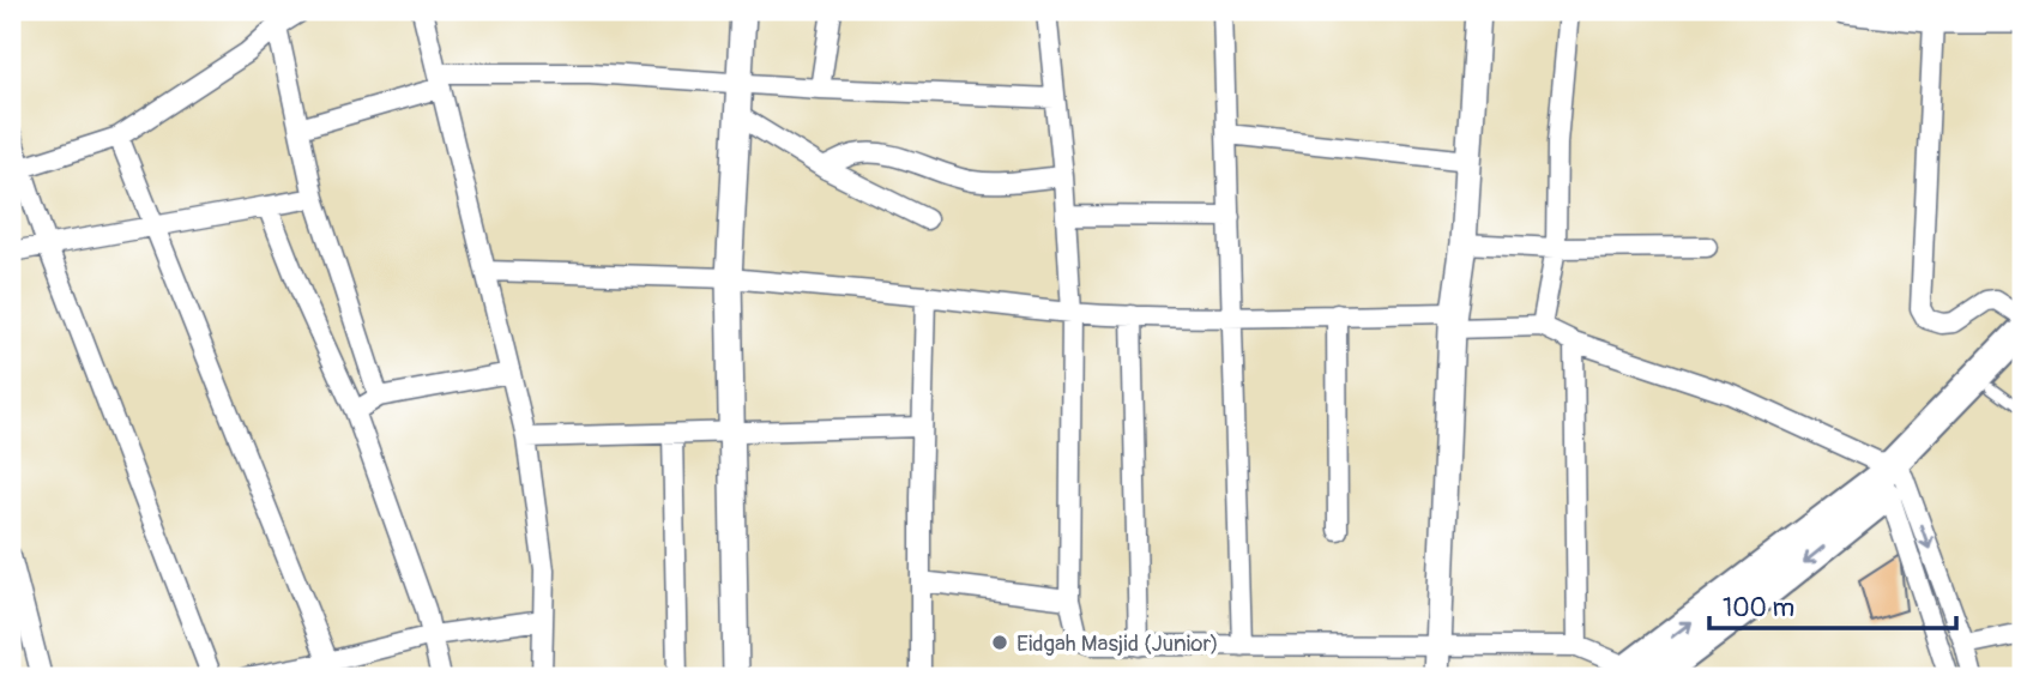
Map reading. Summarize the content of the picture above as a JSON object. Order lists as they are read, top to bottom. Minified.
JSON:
{"places":["Eidgah Masjid (Junior)"],"scale_bar":"100 m"}
